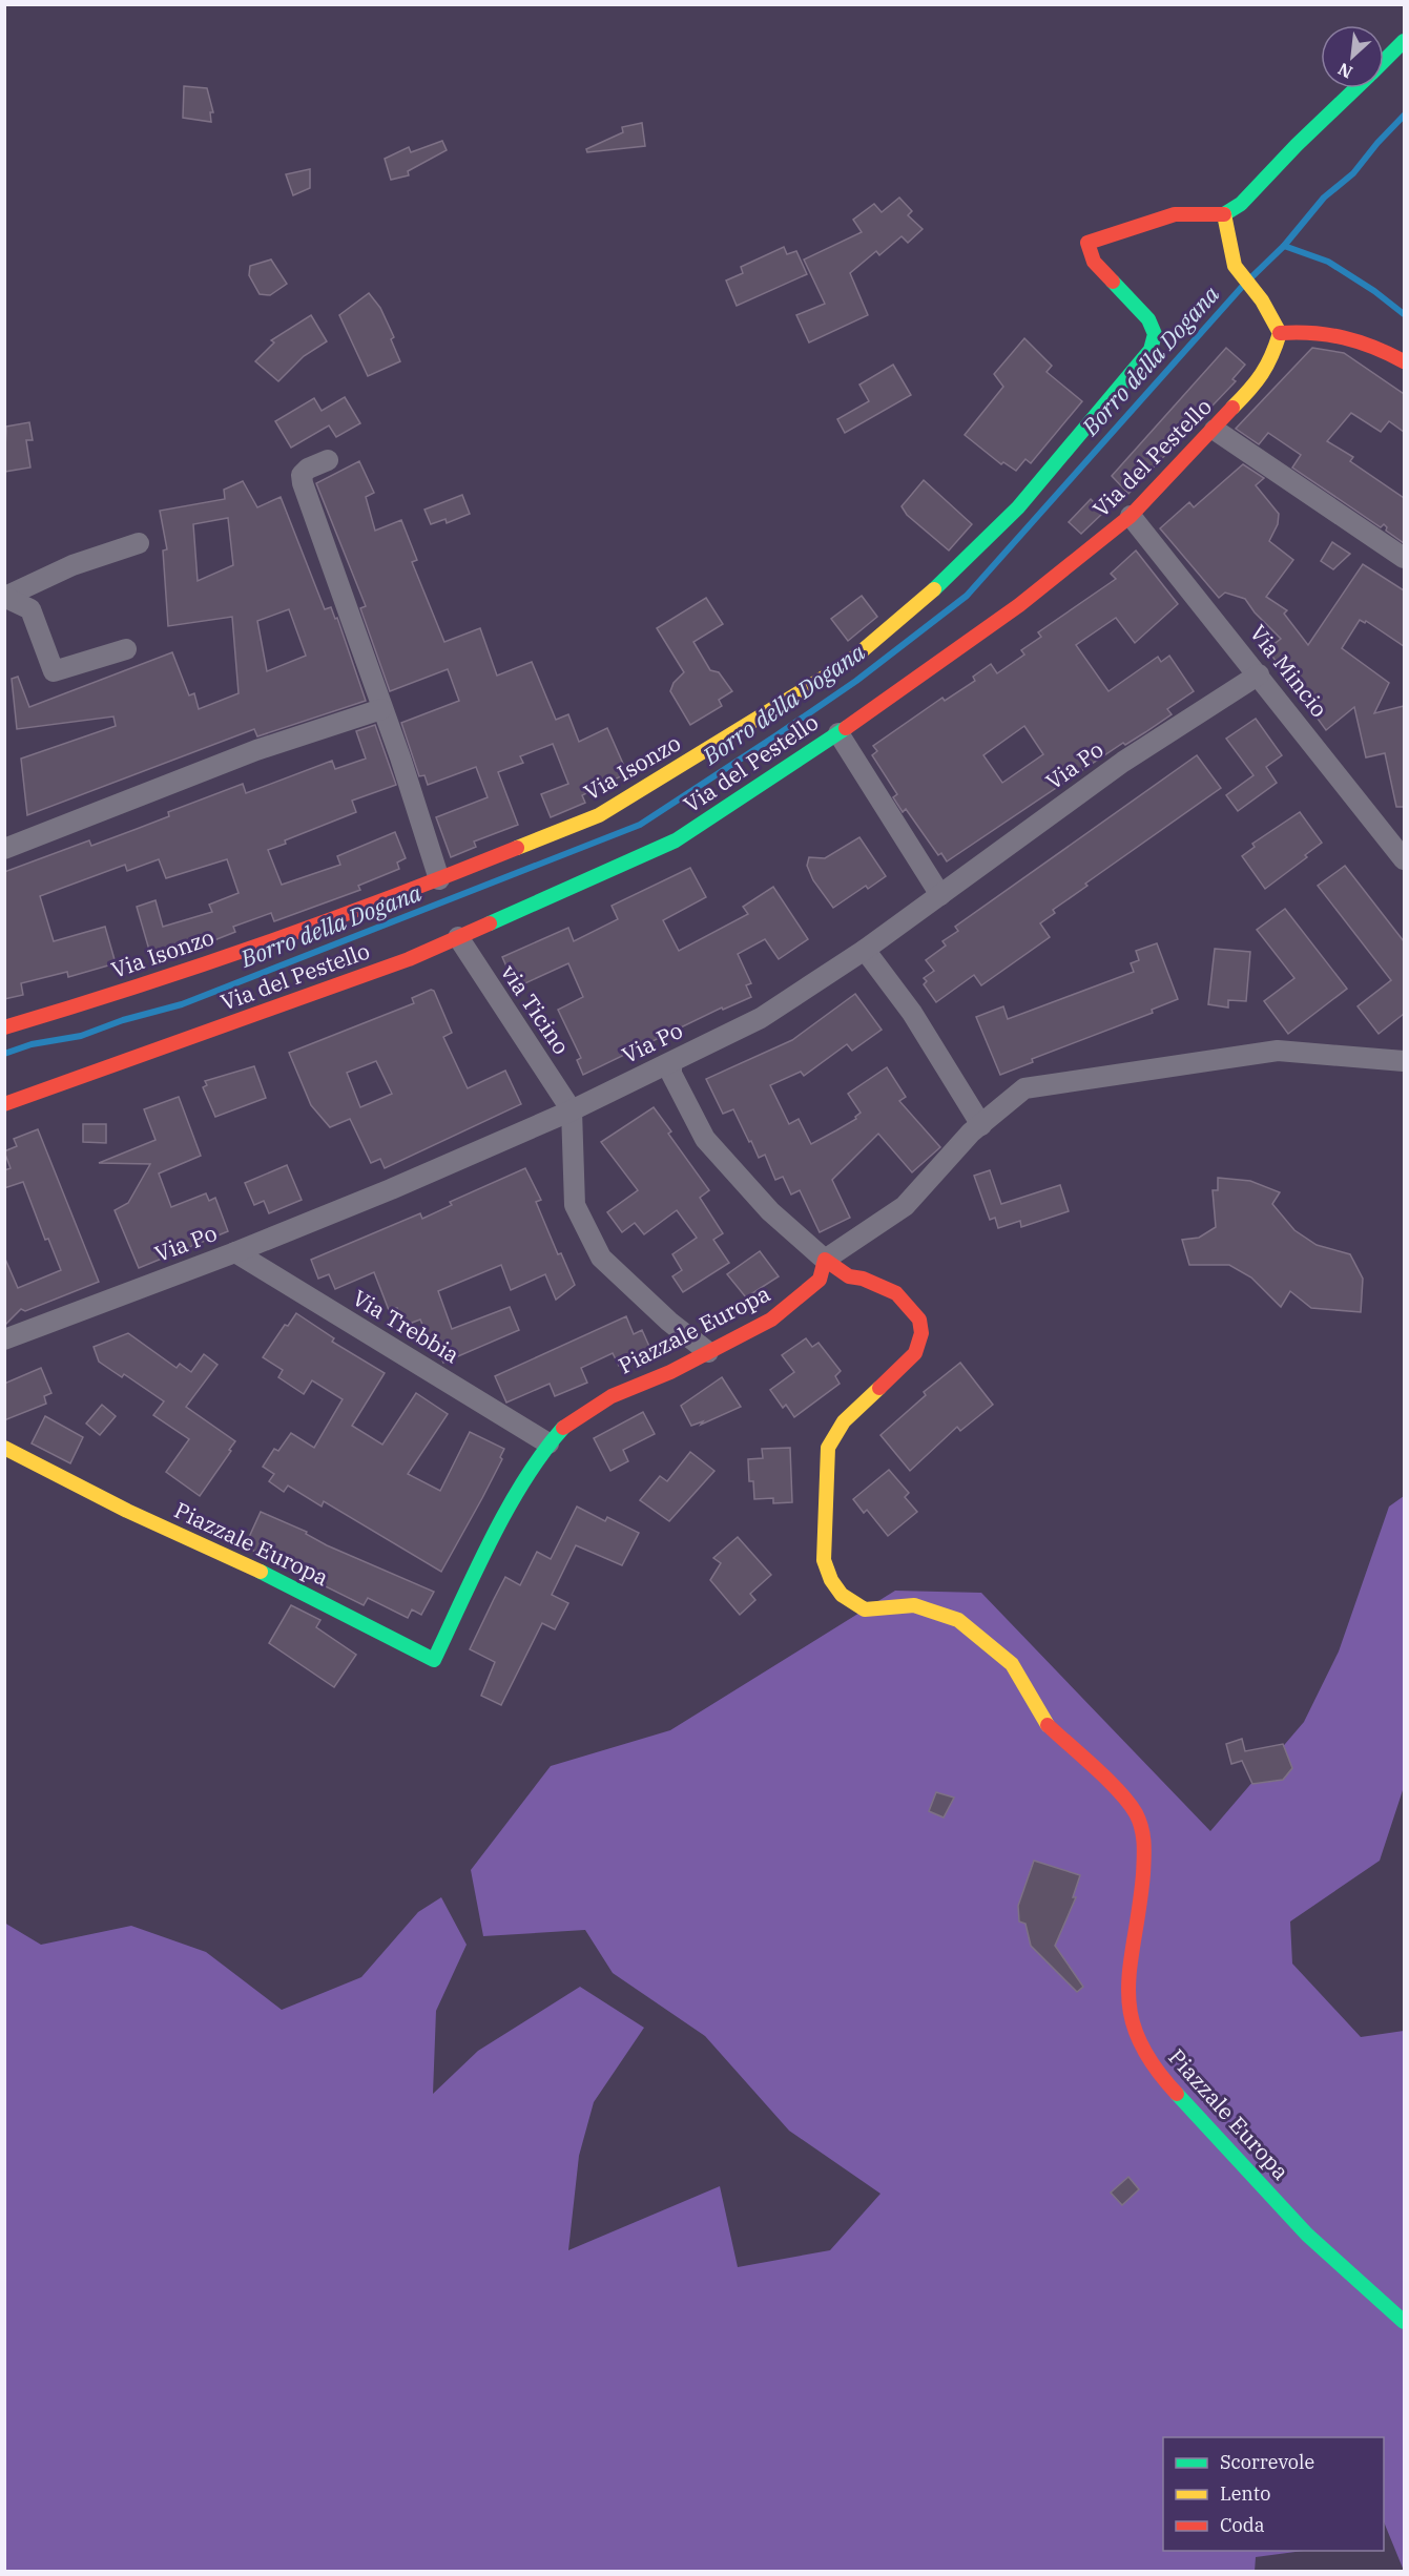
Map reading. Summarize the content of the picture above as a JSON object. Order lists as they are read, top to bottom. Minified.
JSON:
{"streets":{"street":["Via del Pestello","Via Mincio","Via Po","Via Isonzo","via Ticino","Via Trebbia","Piazzale Europa"]},"crossings":[["Via del Pestello","Via Mincio"],["Via del Pestello","via Ticino"],["Via Mincio","Via Po"],["Via Po","via Ticino"],["Via Po","Via Trebbia"],["Via Trebbia","Piazzale Europa"]],"water":["Borro della Dogana"],"legend":["Scorrevole","Lento","Coda"],"north":"bottom left"}
